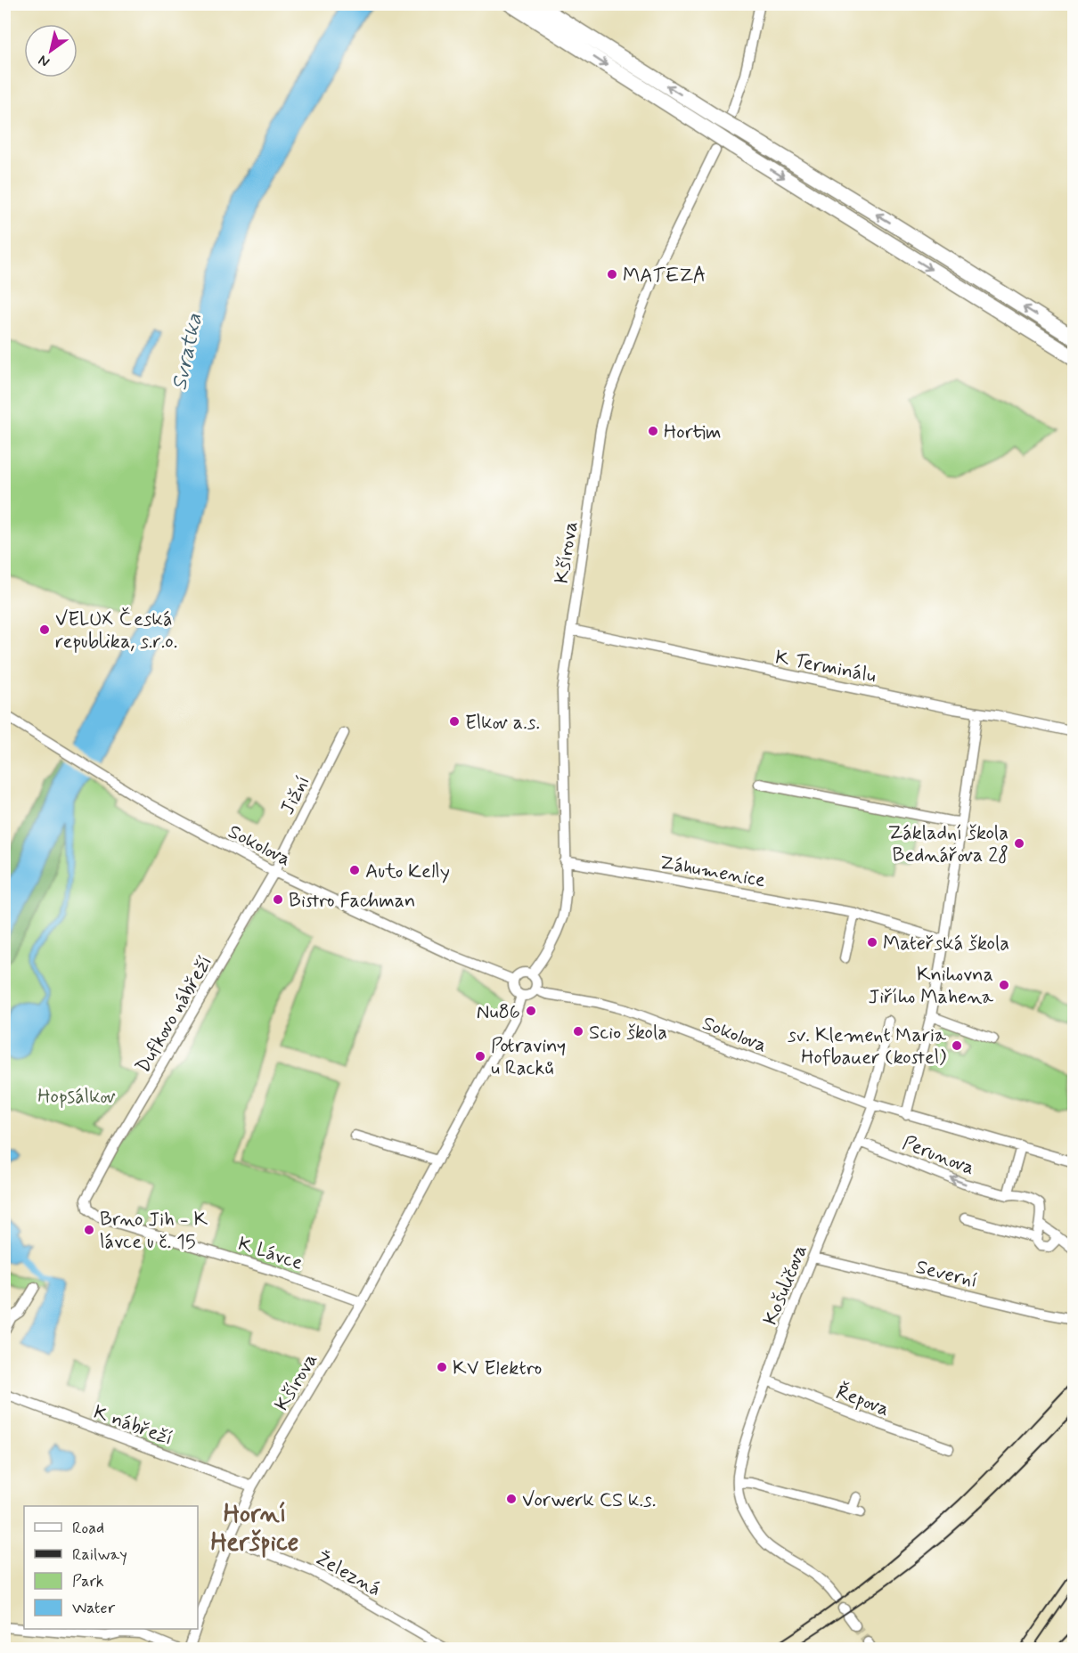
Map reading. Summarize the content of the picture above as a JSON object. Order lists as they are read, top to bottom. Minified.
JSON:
{"streets":{"street":["Kšírova","K Terminálu","Jižní","Sokolova","Záhumenice","Dufkovo nábřeží","Perunova","K Lávce","Severní","Košuličova","Řepova","K nábřeží","Železná"]},"crossings":[["Kšírova","K Terminálu"],["Kšírova","Sokolova"],["Kšírova","Záhumenice"],["Kšírova","K Lávce"],["Kšírova","K nábřeží"],["Kšírova","Železná"],["Jižní","Sokolova"],["Jižní","Dufkovo nábřeží"],["Sokolova","Dufkovo nábřeží"],["Sokolova","Košuličova"],["Dufkovo nábřeží","K Lávce"],["Perunova","Košuličova"],["Severní","Košuličova"],["Košuličova","Řepova"]],"one_way":["Perunova"],"districts":["Horní Heršpice"],"water":["Svratka"],"parks":["Hopsálkov"],"places":["MATEZA","Hortim","VELUX Česká republika, s.r.o.","Elkov a.s.","Základní škola Bednářova 28","Auto Kelly","Bistro Fachman","Mateřská škola","Knihovna Jiřího Mahena","Nu86","Scio škola","sv. Klement Maria Hofbauer (kostel)","Potraviny u Racků","Brno Jih - K lávce u č. 15","KV Elektro","Vorwerk CS k.s."],"legend":["Road","Railway","Park","Water"],"north":"bottom left"}
